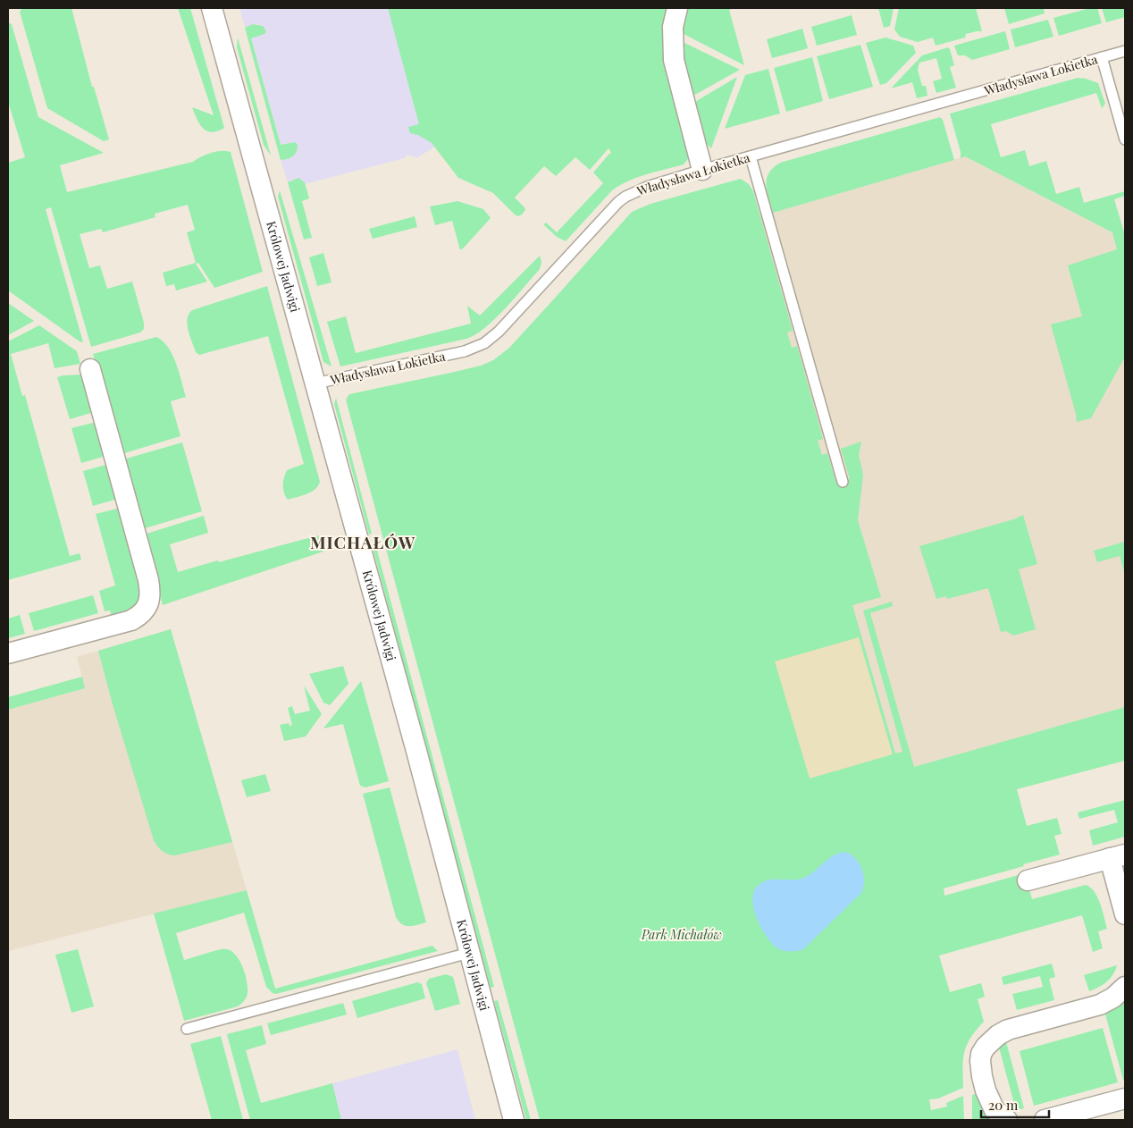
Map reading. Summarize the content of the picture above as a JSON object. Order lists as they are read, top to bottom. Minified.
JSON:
{"streets":{"street":["Królowej Jadwigi"],"lane":["Władysława Łokietka"]},"crossings":[["Władysława Łokietka","Królowej Jadwigi"]],"districts":["MICHAŁÓW"],"parks":["Park Michałów"],"scale_bar":"20 m"}
